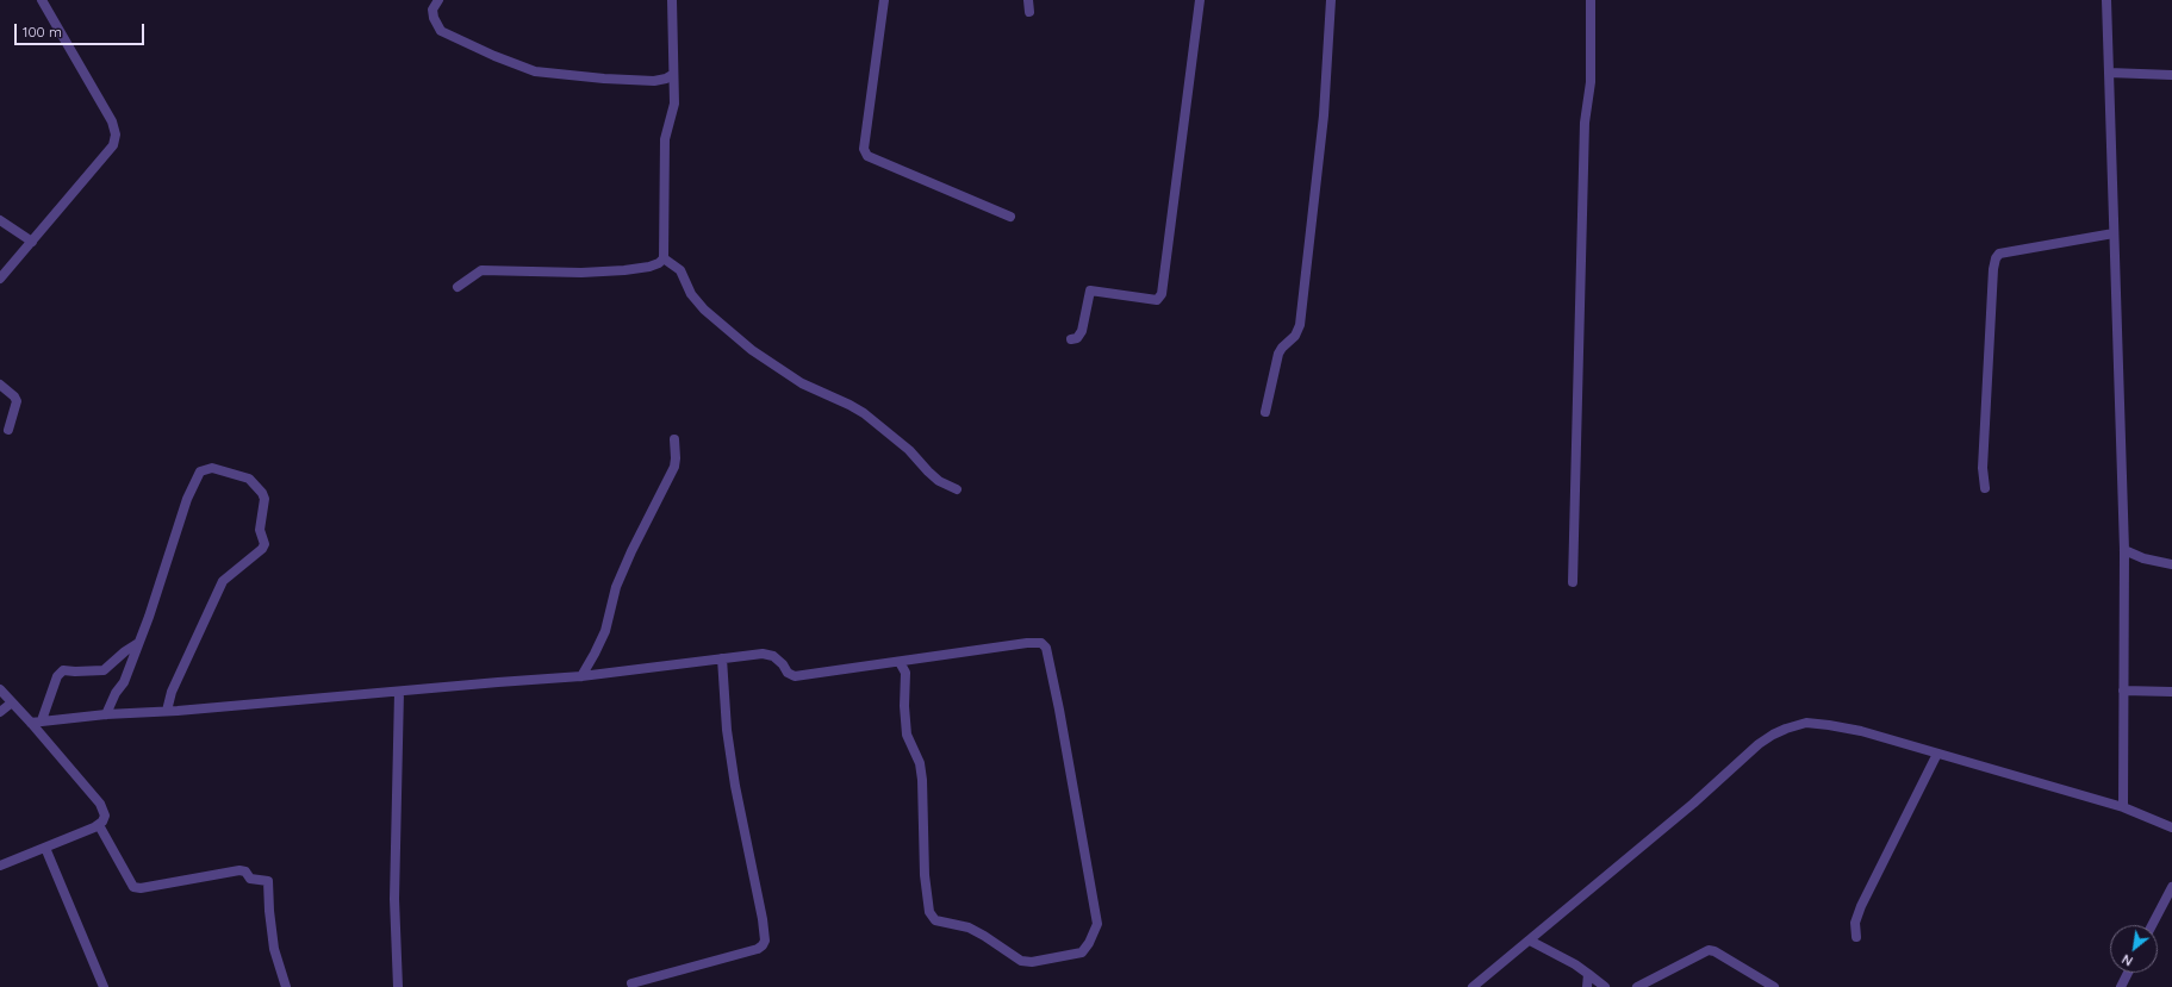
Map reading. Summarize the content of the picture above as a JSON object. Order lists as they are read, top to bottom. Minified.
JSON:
{"scale_bar":"100 m","north":"bottom left"}
